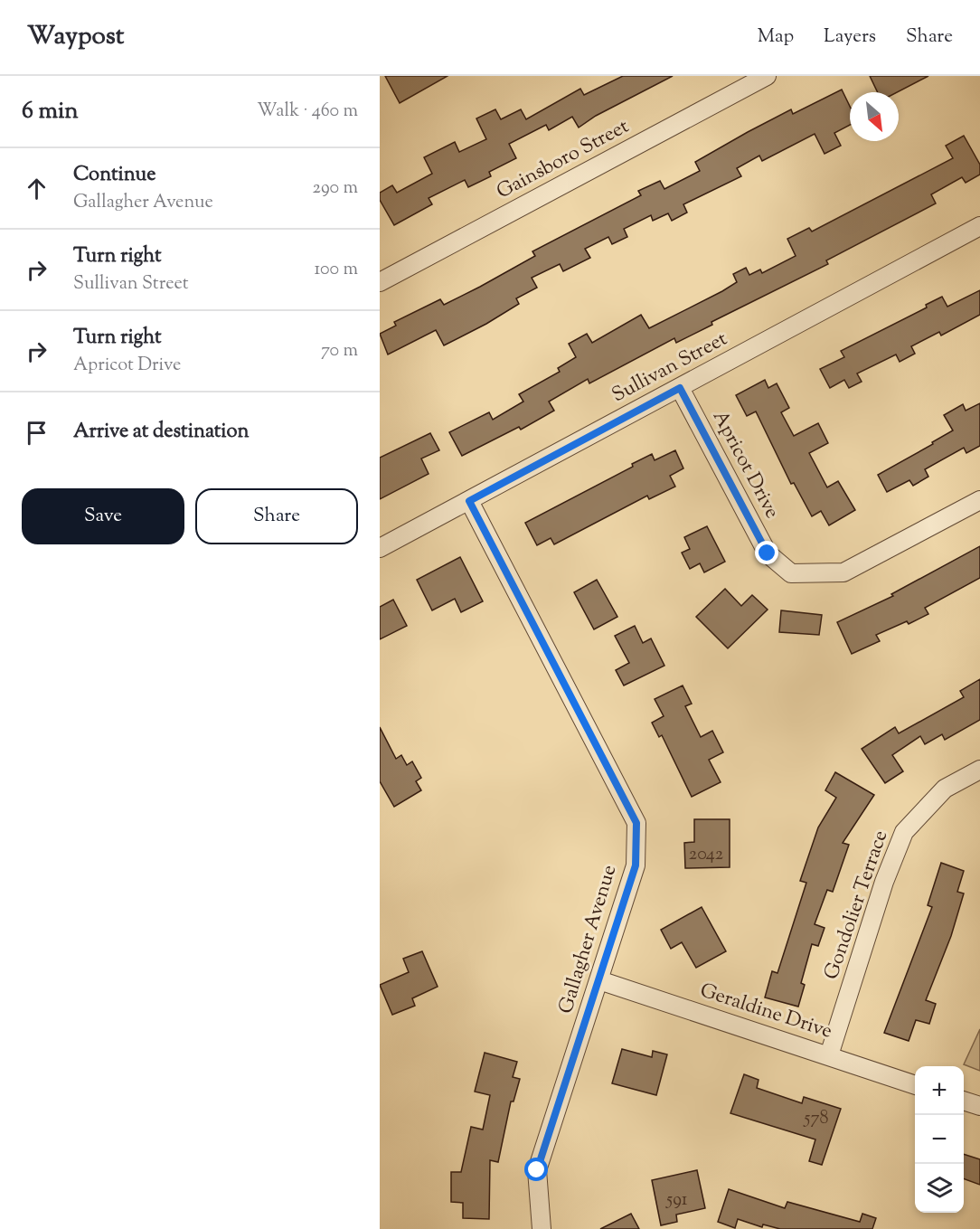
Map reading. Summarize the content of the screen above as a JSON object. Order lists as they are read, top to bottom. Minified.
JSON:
{"streets":{"street":["Gainsboro Street","Sullivan Street","Apricot Drive","Gondolier Terrace","Gallagher Avenue","Geraldine Drive"]},"crossings":[["Sullivan Street","Apricot Drive"],["Sullivan Street","Gallagher Avenue"],["Gondolier Terrace","Geraldine Drive"],["Gallagher Avenue","Geraldine Drive"]],"house_numbers":["2042","578","591"],"north":"bottom right","page":{"header":"Waypost","nav":["Map","Layers","Share"],"heading":["6 min","Walk · 460 m"],"list":[["Continue","Gallagher Avenue","290 m"],["Turn right","Sullivan Street","100 m"],["Turn right","Apricot Drive","70 m"],"Arrive at destination"],"buttons":["Save","Share"],"map_buttons":["+","−"]}}
